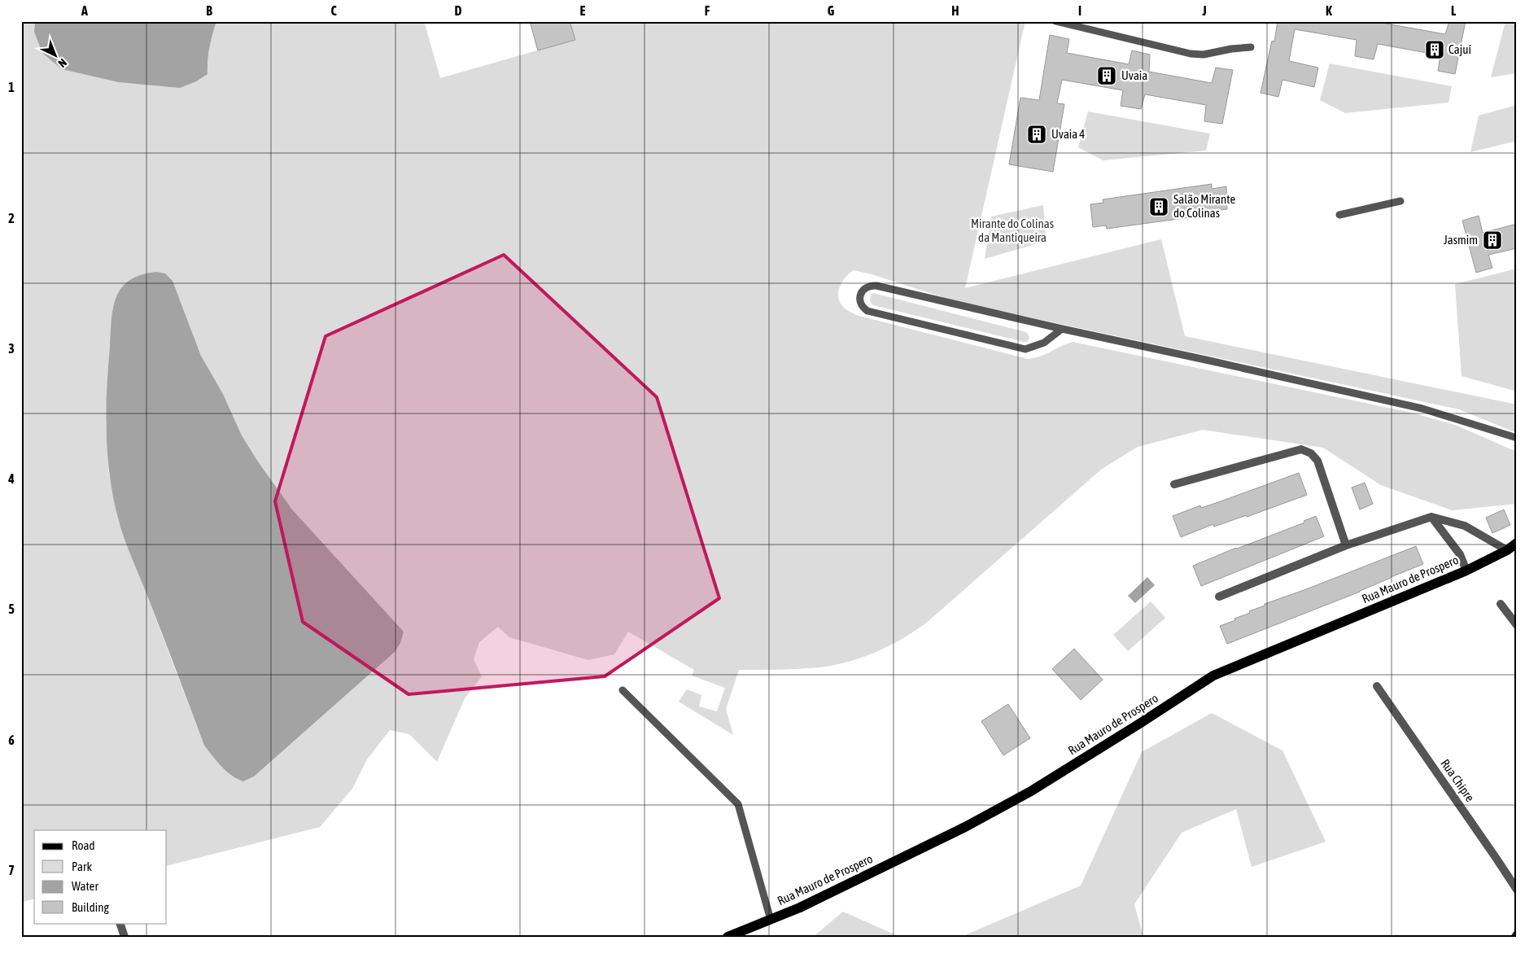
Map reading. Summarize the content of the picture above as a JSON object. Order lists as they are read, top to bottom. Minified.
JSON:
{"streets":{"main road":["Rua Mauro de Prospero"],"street":["Rua Chipre"]},"parks":["Mirante do Colinas da Mantiqueira"],"places":{"building":["Cajuí","Uvaia","Uvaia 4","Salão Mirante do Colinas","Jasmim"]},"legend":["Road","Park","Water","Building"],"north":"bottom right","grid":{"columns":["A","B","C","D","E","F","G","H","I","J","K","L"],"rows":["1","2","3","4","5","6","7"]}}
